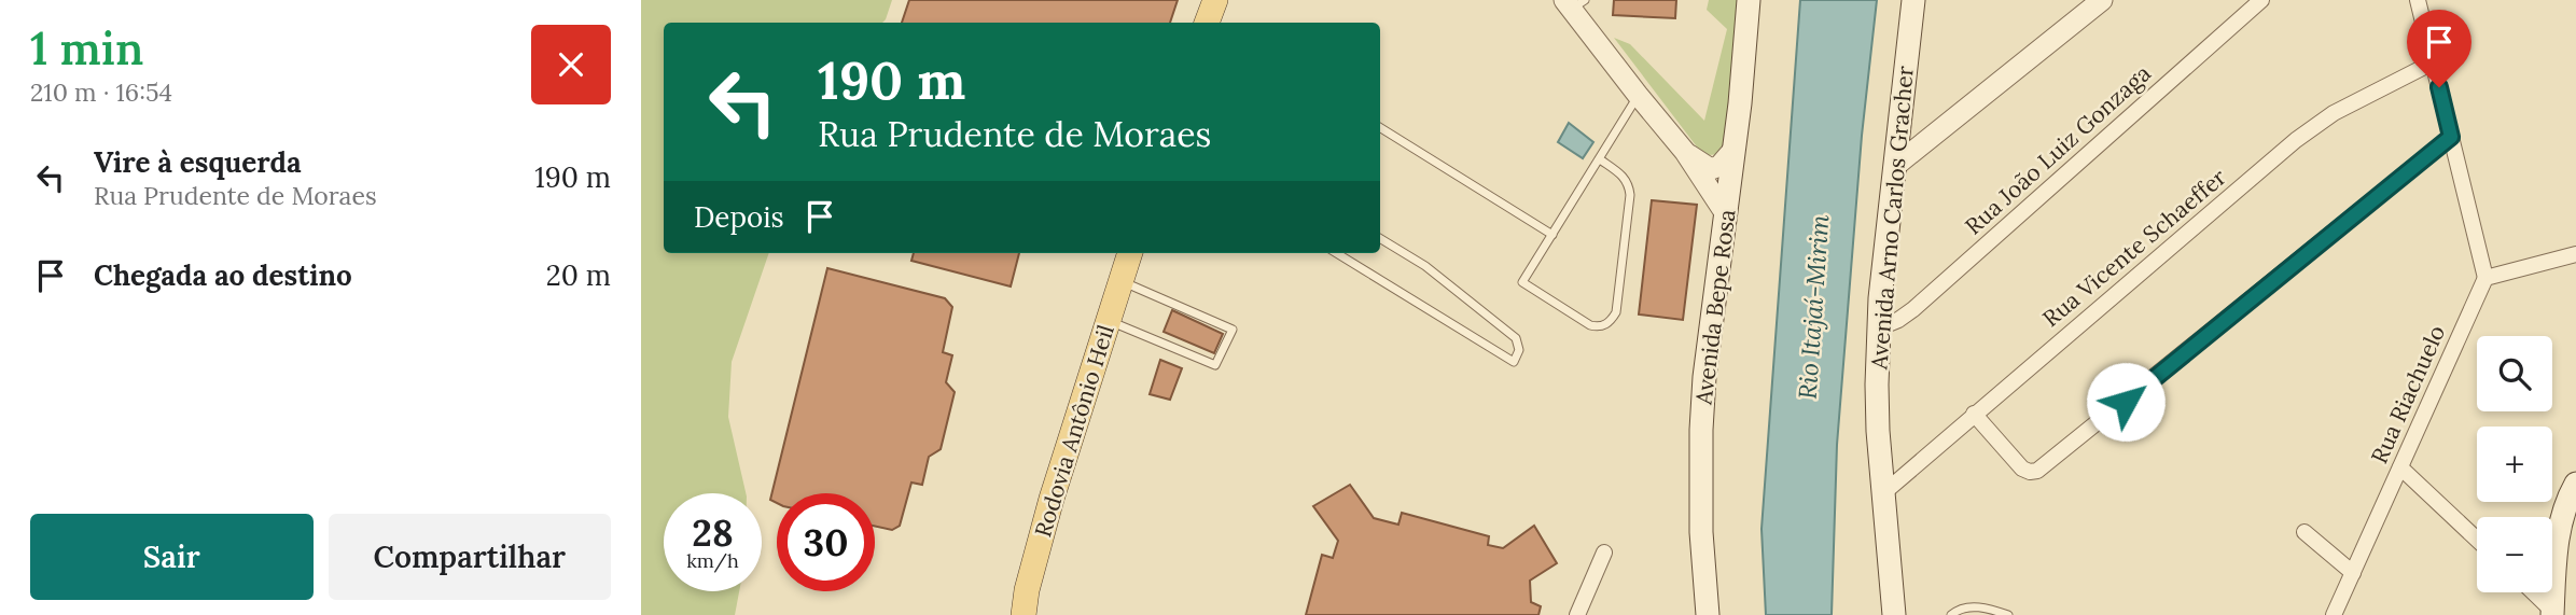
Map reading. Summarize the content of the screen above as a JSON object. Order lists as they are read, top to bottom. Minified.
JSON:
{"streets":{"main road":["Avenida Arno Carlos Gracher","Avenida Bepe Rosa","Rodovia Antônio Heil"],"street":["Rua João Luiz Gonzaga","Rua Vicente Schaeffer","Rua Riachuelo"]},"crossings":[["Rua João Luiz Gonzaga","Avenida Arno Carlos Gracher"],["Avenida Arno Carlos Gracher","Rua Vicente Schaeffer"]],"water":["Rio Itajaí-Mirim"],"page":{"heading":["1 min","210 m · 16:54"],"turn":["190 m","Rua Prudente de Moraes"],"list":[{"name":"Vire à esquerda","note":"Rua Prudente de Moraes","value":"190 m"},{"name":"Chegada ao destino","value":"20 m"}],"then":"Depois","map_buttons":["+","−"],"speed":"28 km/h","limit":"30","buttons":["Sair","Compartilhar"]}}
